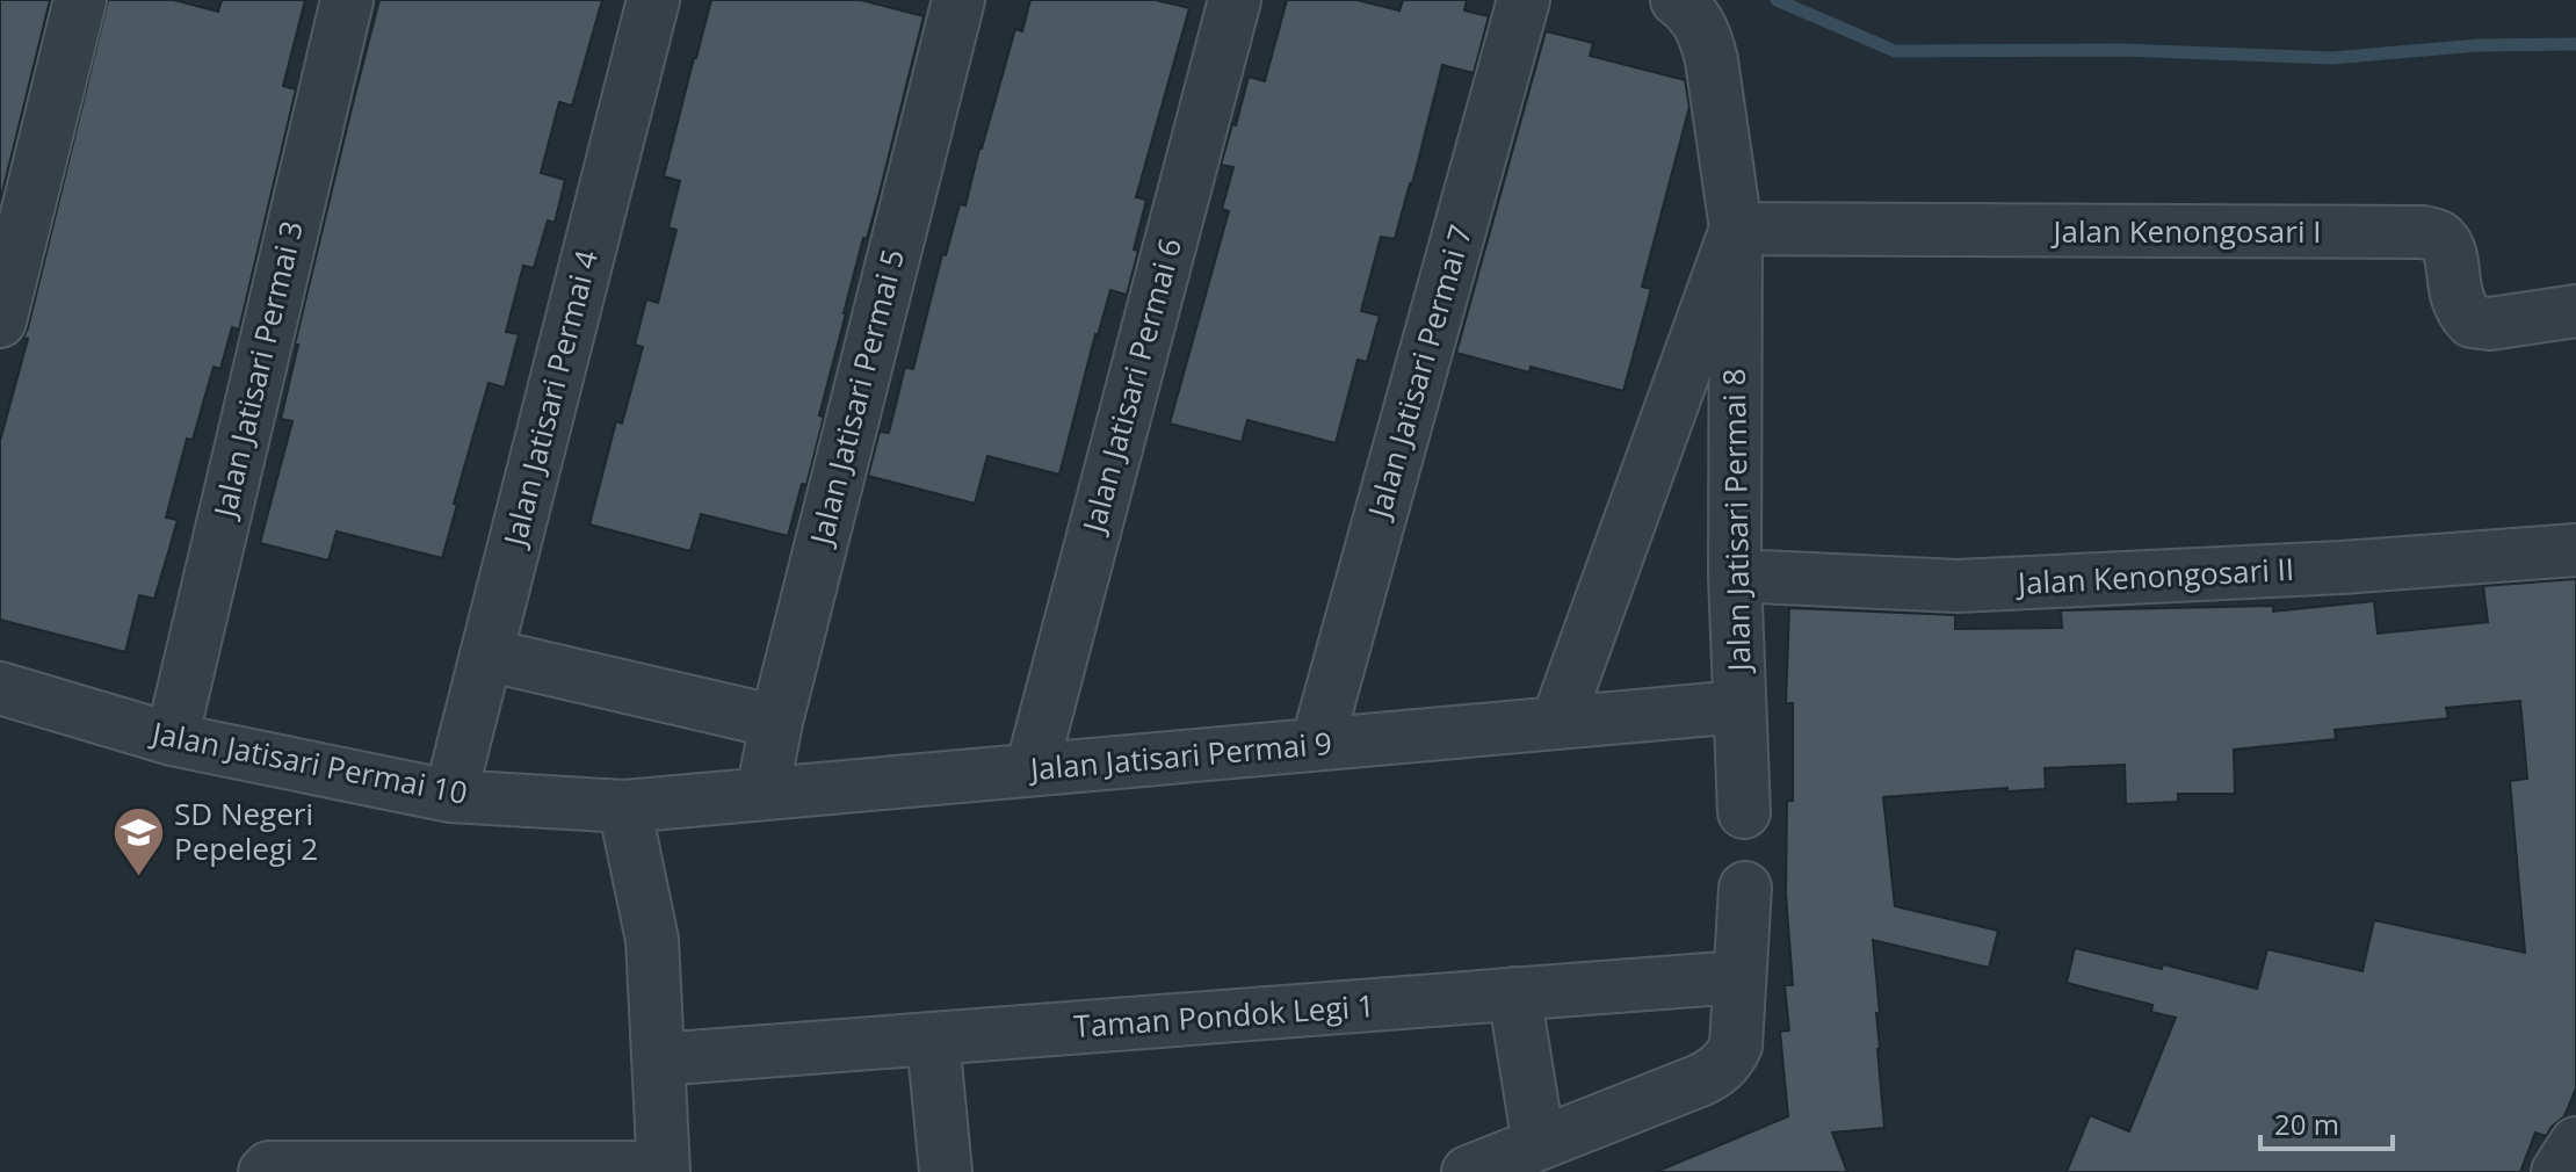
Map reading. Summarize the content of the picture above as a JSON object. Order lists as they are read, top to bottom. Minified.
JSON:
{"streets":{"street":["Jalan Kenongosari I","Jalan Jatisari Permai 3","Jalan Jatisari Permai 7","Jalan Jatisari Permai 6","Jalan Jatisari Permai 5","Jalan Jatisari Permai 4","Jalan Jatisari Permai 8","Jalan Kenongosari II","Jalan Jatisari Permai 9","Jalan Jatisari Permai 10","Taman Pondok Legi 1"]},"crossings":[["Jalan Kenongosari I","Jalan Jatisari Permai 8"],["Jalan Jatisari Permai 3","Jalan Jatisari Permai 10"],["Jalan Jatisari Permai 7","Jalan Jatisari Permai 9"],["Jalan Jatisari Permai 6","Jalan Jatisari Permai 9"],["Jalan Jatisari Permai 5","Jalan Jatisari Permai 9"],["Jalan Jatisari Permai 4","Jalan Jatisari Permai 10"],["Jalan Jatisari Permai 8","Jalan Kenongosari II"],["Jalan Jatisari Permai 8","Jalan Jatisari Permai 9"],["Jalan Jatisari Permai 9","Jalan Jatisari Permai 10"]],"places":{"school or university":["SD Negeri Pepelegi 2"]},"scale_bar":"20 m"}
